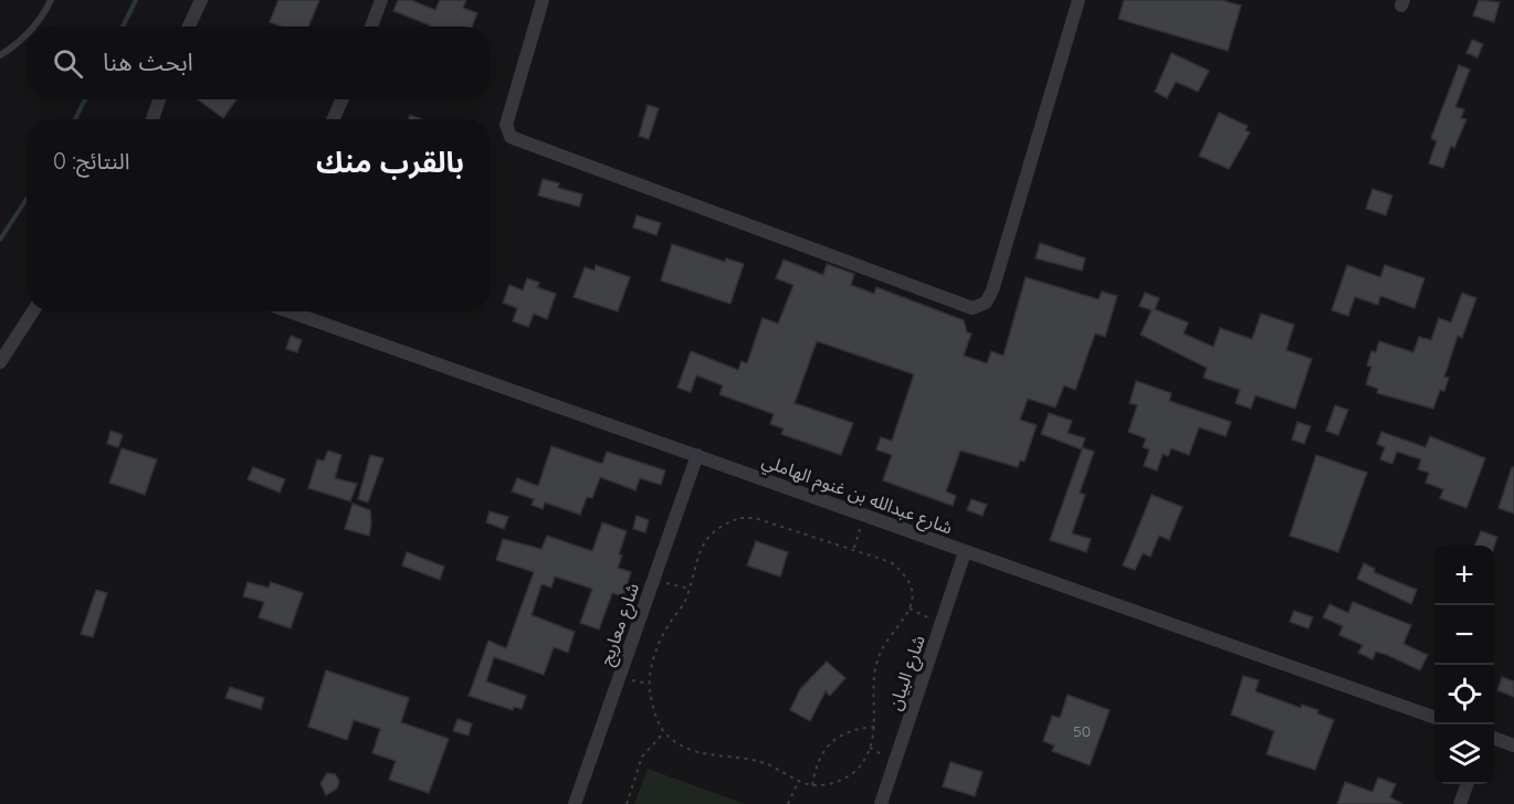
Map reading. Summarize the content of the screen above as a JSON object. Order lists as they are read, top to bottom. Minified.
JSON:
{"streets":{"street":["شارع عبدالله بن غنوم الهاملي","شارع معاريج","شارع البيان"]},"crossings":[["شارع عبدالله بن غنوم الهاملي","شارع معاريج"],["شارع عبدالله بن غنوم الهاملي","شارع البيان"]],"house_numbers":["50"],"page":{"search":"ابحث هنا","heading":["بالقرب منك","النتائج: 0"],"map_buttons":["+","−"]}}
